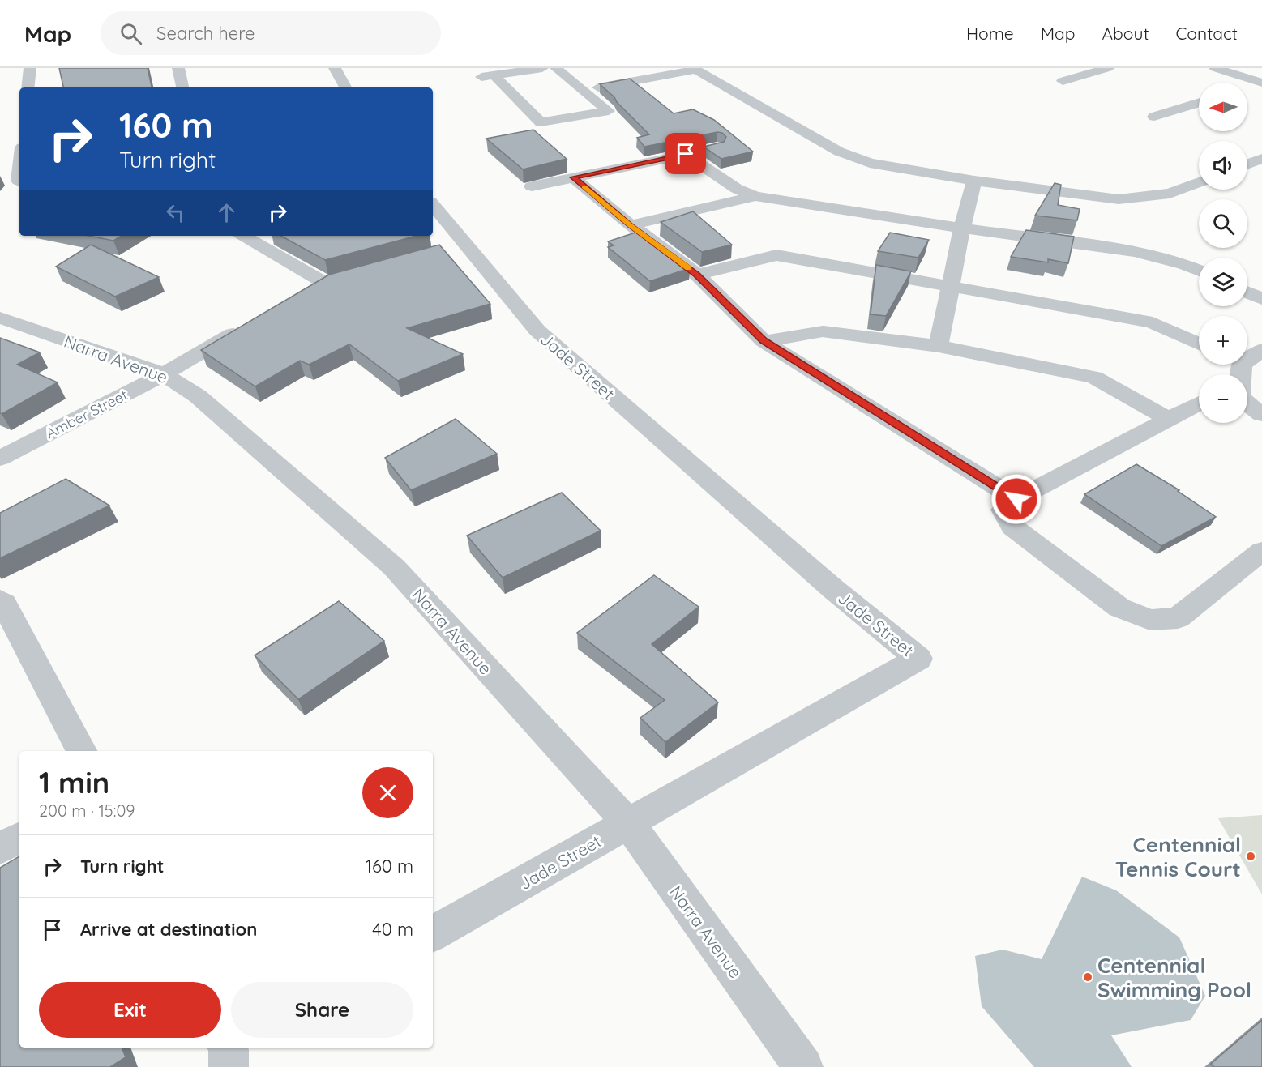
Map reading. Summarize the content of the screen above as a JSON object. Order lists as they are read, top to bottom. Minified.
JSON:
{"streets":{"street":["Narra Avenue","Jade Street","Amber Street"]},"crossings":[["Narra Avenue","Jade Street"],["Narra Avenue","Amber Street"]],"places":["Centennial Tennis Court","Centennial Swimming Pool"],"north":"left","page":{"header":"Map","search":"Search here","nav":["Home","Map","About","Contact"],"map_buttons":["+","−"],"turn":["160 m","Turn right"],"heading":["1 min","200 m · 15:09"],"list":[{"name":"Turn right","value":"160 m"},{"name":"Arrive at destination","value":"40 m"}],"buttons":["Exit","Share"]}}
